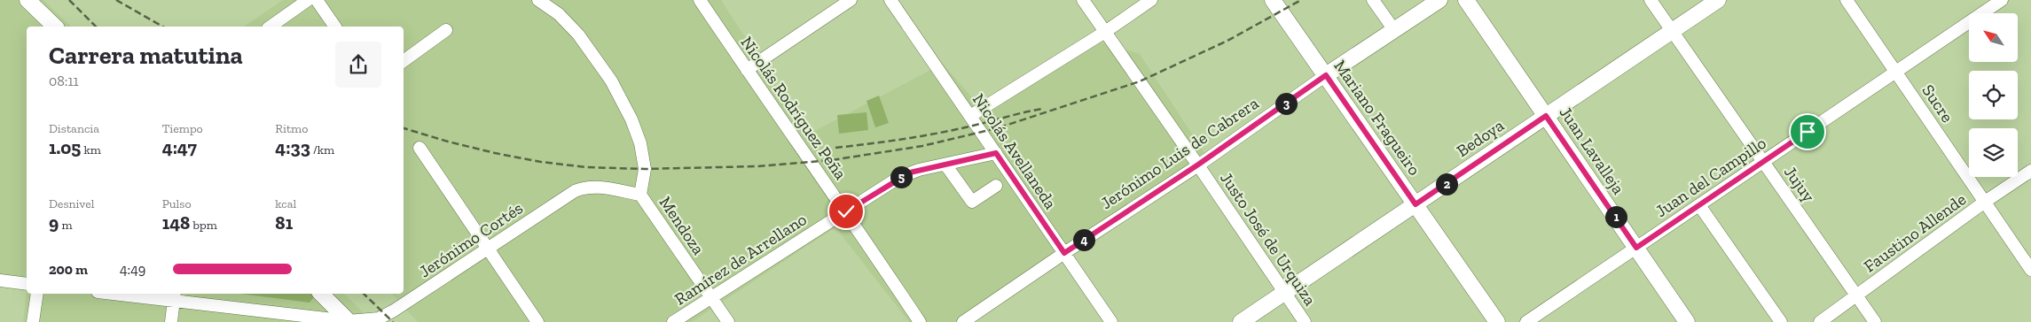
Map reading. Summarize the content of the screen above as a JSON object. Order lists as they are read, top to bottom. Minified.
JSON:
{"streets":{"main road":["Mariano Fragueiro","Bedoya","Juan Lavalleja","Jerónimo Luis de Cabrera"],"street":["Sucre","Nicolás Rodríguez Peña","Nicolás Avellaneda","Juan del Campillo","Jujuy","Mendoza","Faustino Allende","Justo José de Urquiza","Jerónimo Cortés","Ramírez de Arrellano"]},"crossings":[["Sucre","Juan del Campillo"],["Sucre","Faustino Allende"],["Nicolás Rodríguez Peña","Ramírez de Arrellano"],["Mariano Fragueiro","Bedoya"],["Mariano Fragueiro","Jerónimo Luis de Cabrera"],["Bedoya","Juan Lavalleja"],["Bedoya","Jujuy"],["Bedoya","Justo José de Urquiza"],["Juan Lavalleja","Juan del Campillo"],["Nicolás Avellaneda","Jerónimo Luis de Cabrera"],["Nicolás Avellaneda","Ramírez de Arrellano"],["Jerónimo Luis de Cabrera","Justo José de Urquiza"],["Juan del Campillo","Jujuy"],["Jujuy","Faustino Allende"],["Mendoza","Jerónimo Cortés"],["Mendoza","Ramírez de Arrellano"]],"north":"top left","page":{"heading":["Carrera matutina","08:11"],"pins":["3","5","2","1","4"],"stats":[["Distancia","1.05 km"],["Tiempo","4:47"],["Ritmo","4:33 /km"],["Desnivel","9 m"],["Pulso","148 bpm"],["kcal","81"]],"list":[{"name":"200 m","note":"4:49"}]}}
